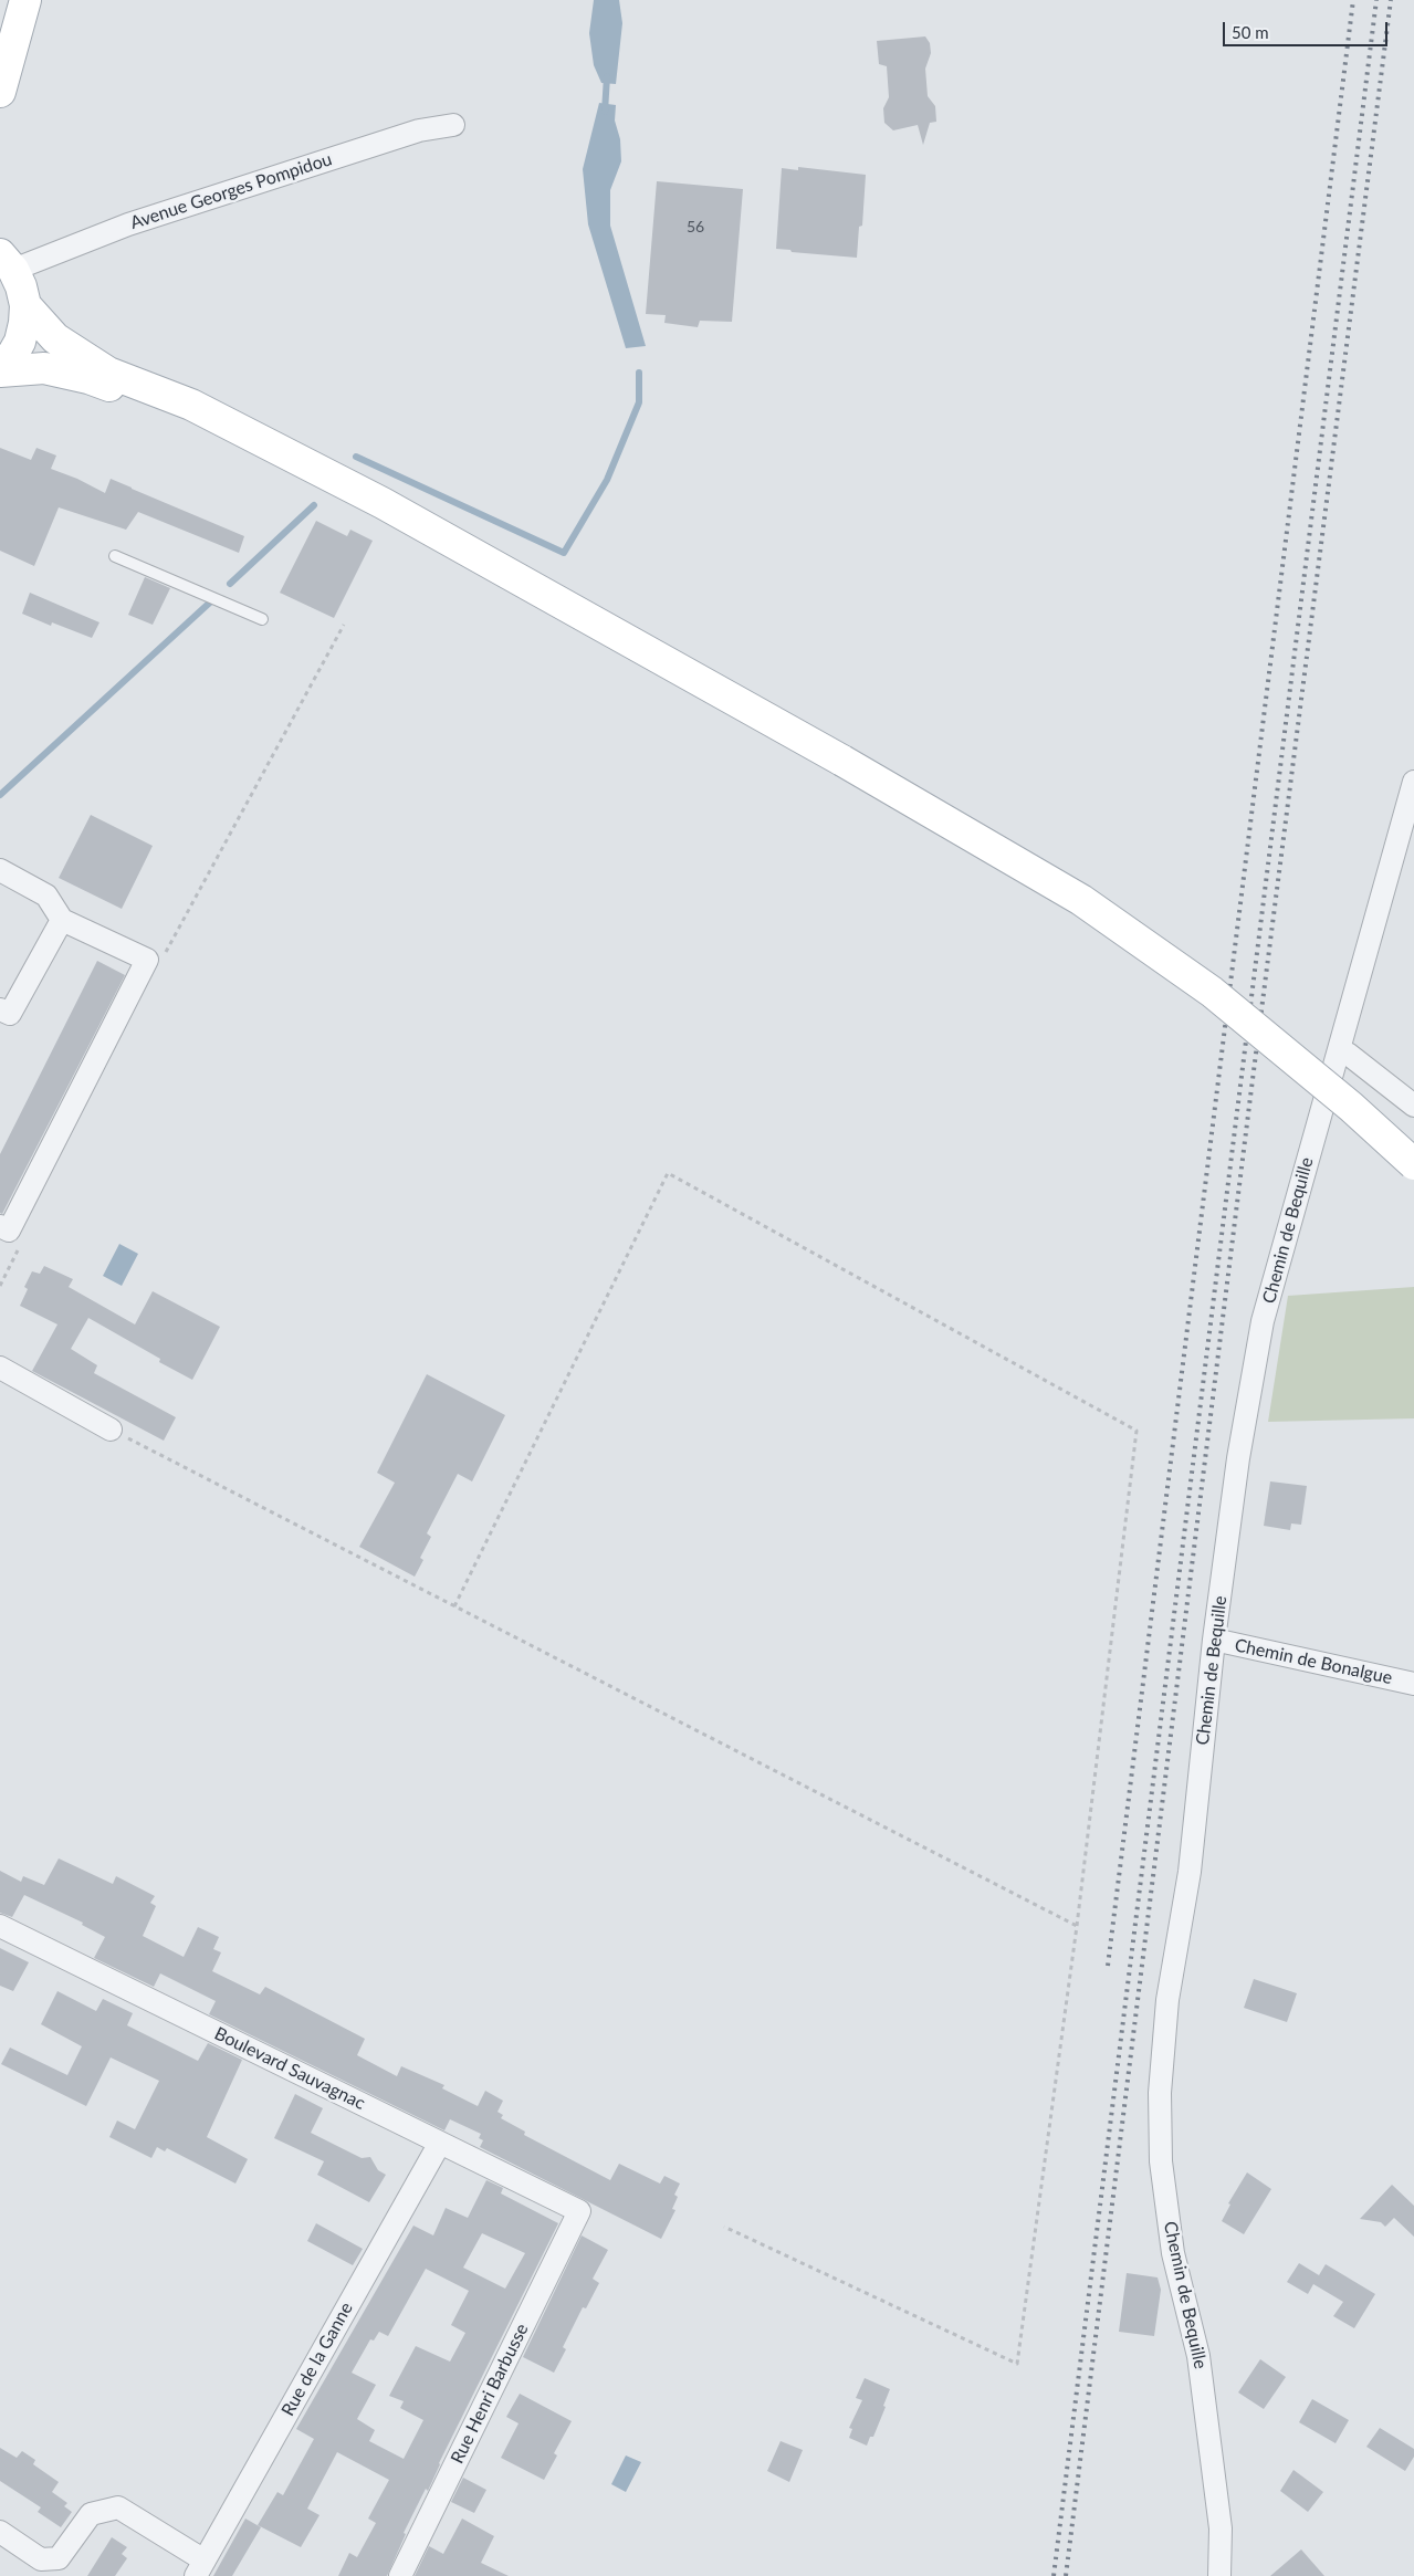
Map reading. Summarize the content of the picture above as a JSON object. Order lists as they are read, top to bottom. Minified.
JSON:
{"streets":{"street":["Avenue Georges Pompidou","Chemin de Bequille","Chemin de Bonalgue","Boulevard Sauvagnac","Rue de la Ganne","Rue Henri Barbusse"]},"crossings":[["Chemin de Bequille","Chemin de Bonalgue"],["Boulevard Sauvagnac","Rue de la Ganne"],["Boulevard Sauvagnac","Rue Henri Barbusse"]],"house_numbers":["56"],"scale_bar":"50 m"}
